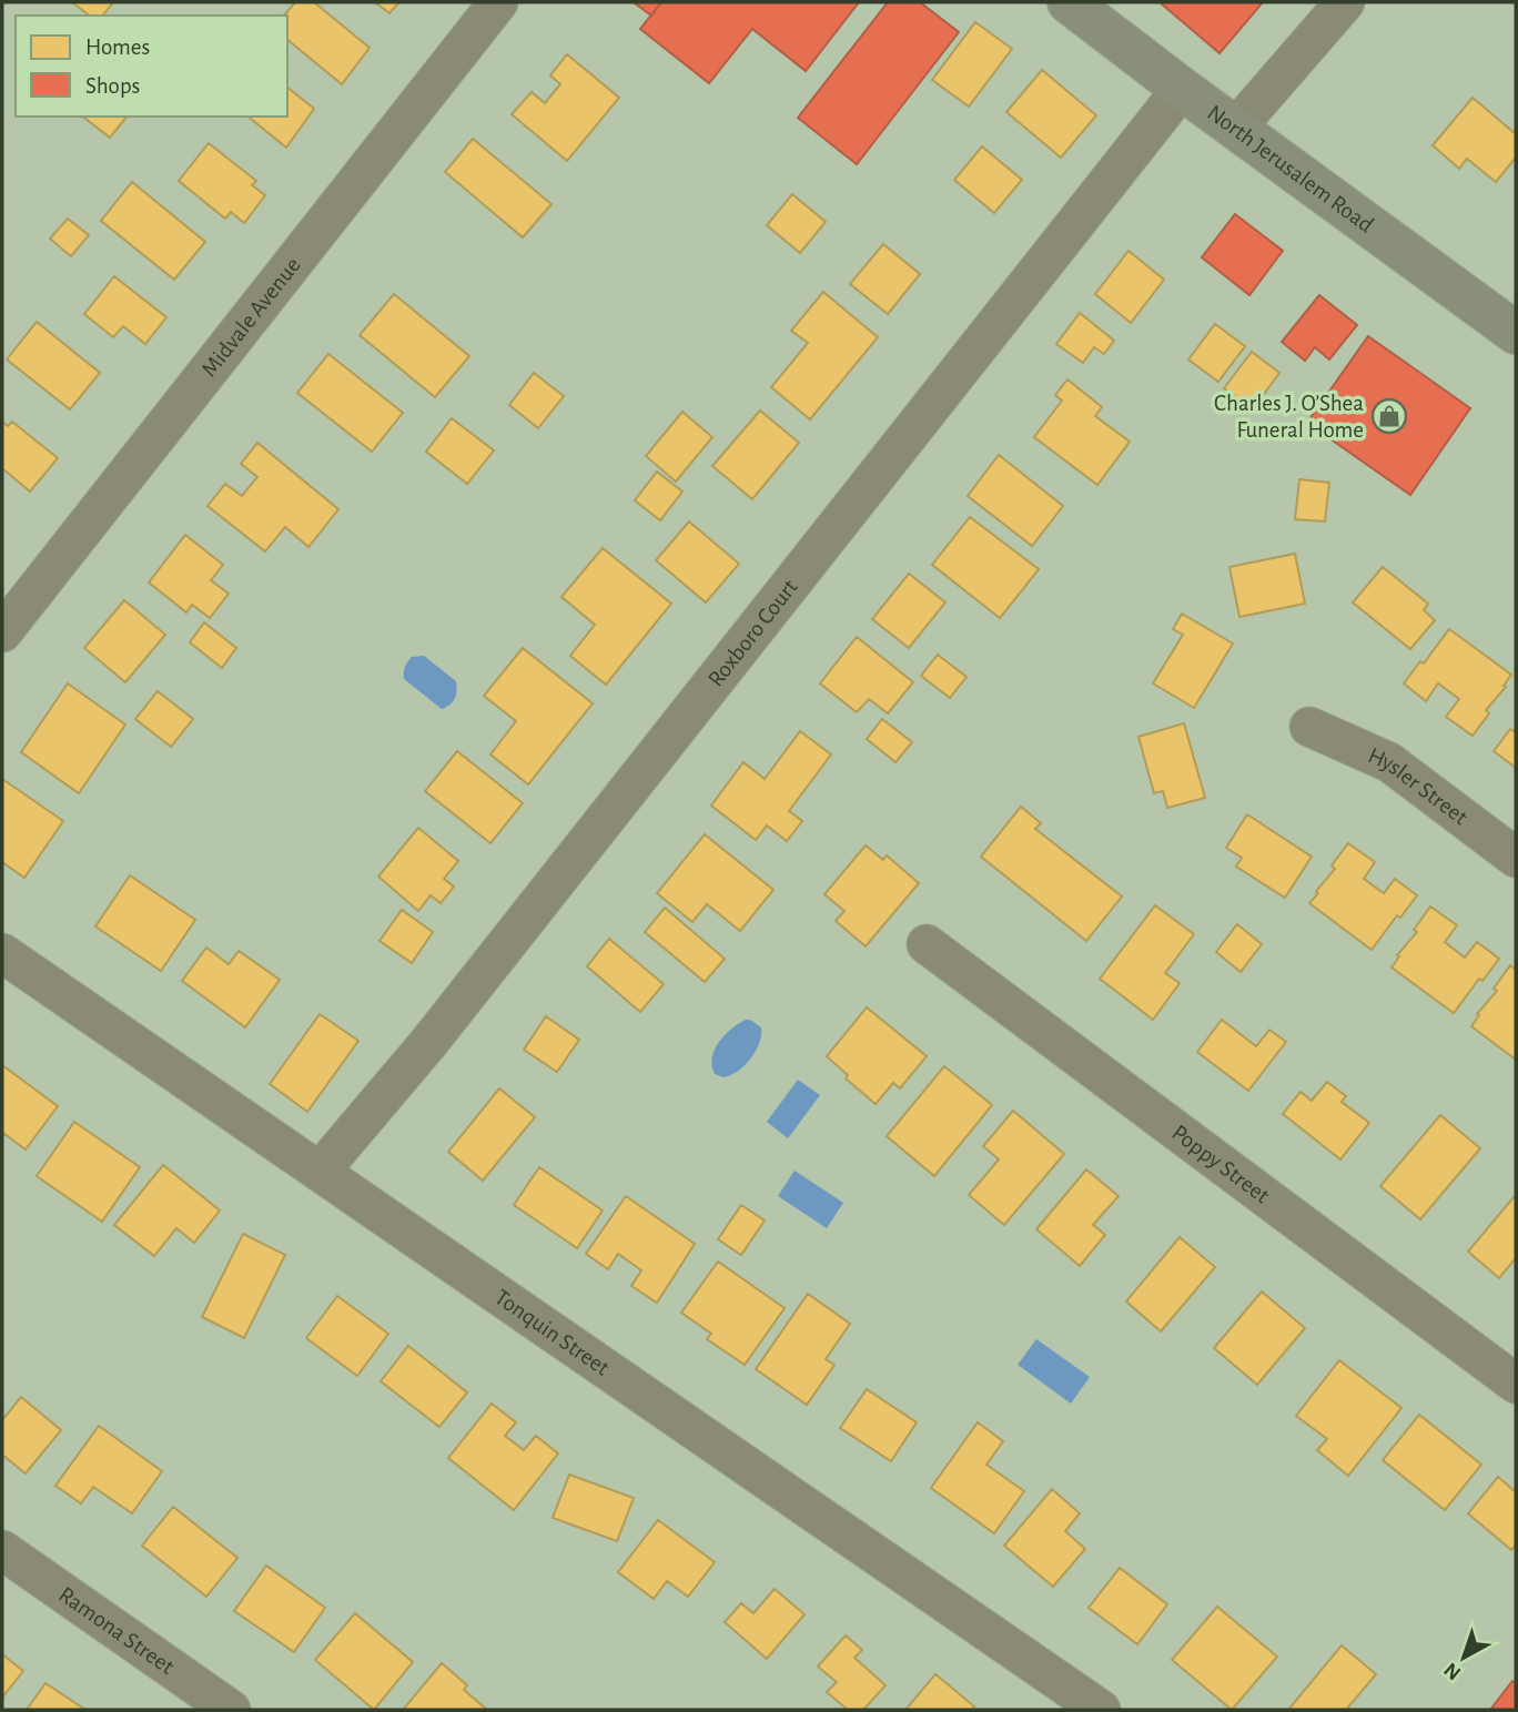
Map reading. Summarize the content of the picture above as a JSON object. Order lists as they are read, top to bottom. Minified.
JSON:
{"streets":{"main road":["North Jerusalem Road"],"street":["Midvale Avenue","Roxboro Court","Hysler Street","Poppy Street","Tonquin Street","Ramona Street"]},"crossings":[["North Jerusalem Road","Roxboro Court"],["Roxboro Court","Tonquin Street"]],"places":{"shop":["Charles J. O’Shea Funeral Home"]},"legend":["Homes","Shops"],"north":"bottom left"}
